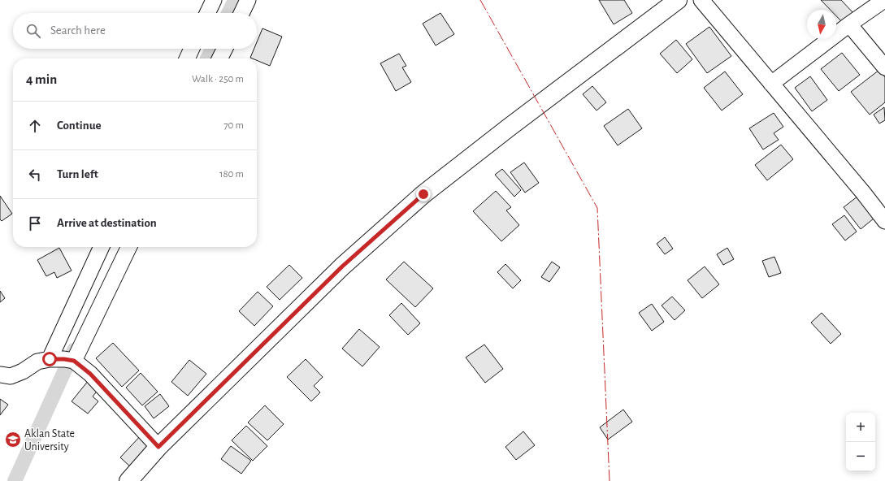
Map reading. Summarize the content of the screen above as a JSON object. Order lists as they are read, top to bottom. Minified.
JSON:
{"places":{"school or university":["Aklan State University"]},"north":"bottom","page":{"search":"Search here","heading":["4 min","Walk · 250 m"],"list":[["Continue","70 m"],["Turn left","180 m"],"Arrive at destination"],"map_buttons":["+","−"]}}
